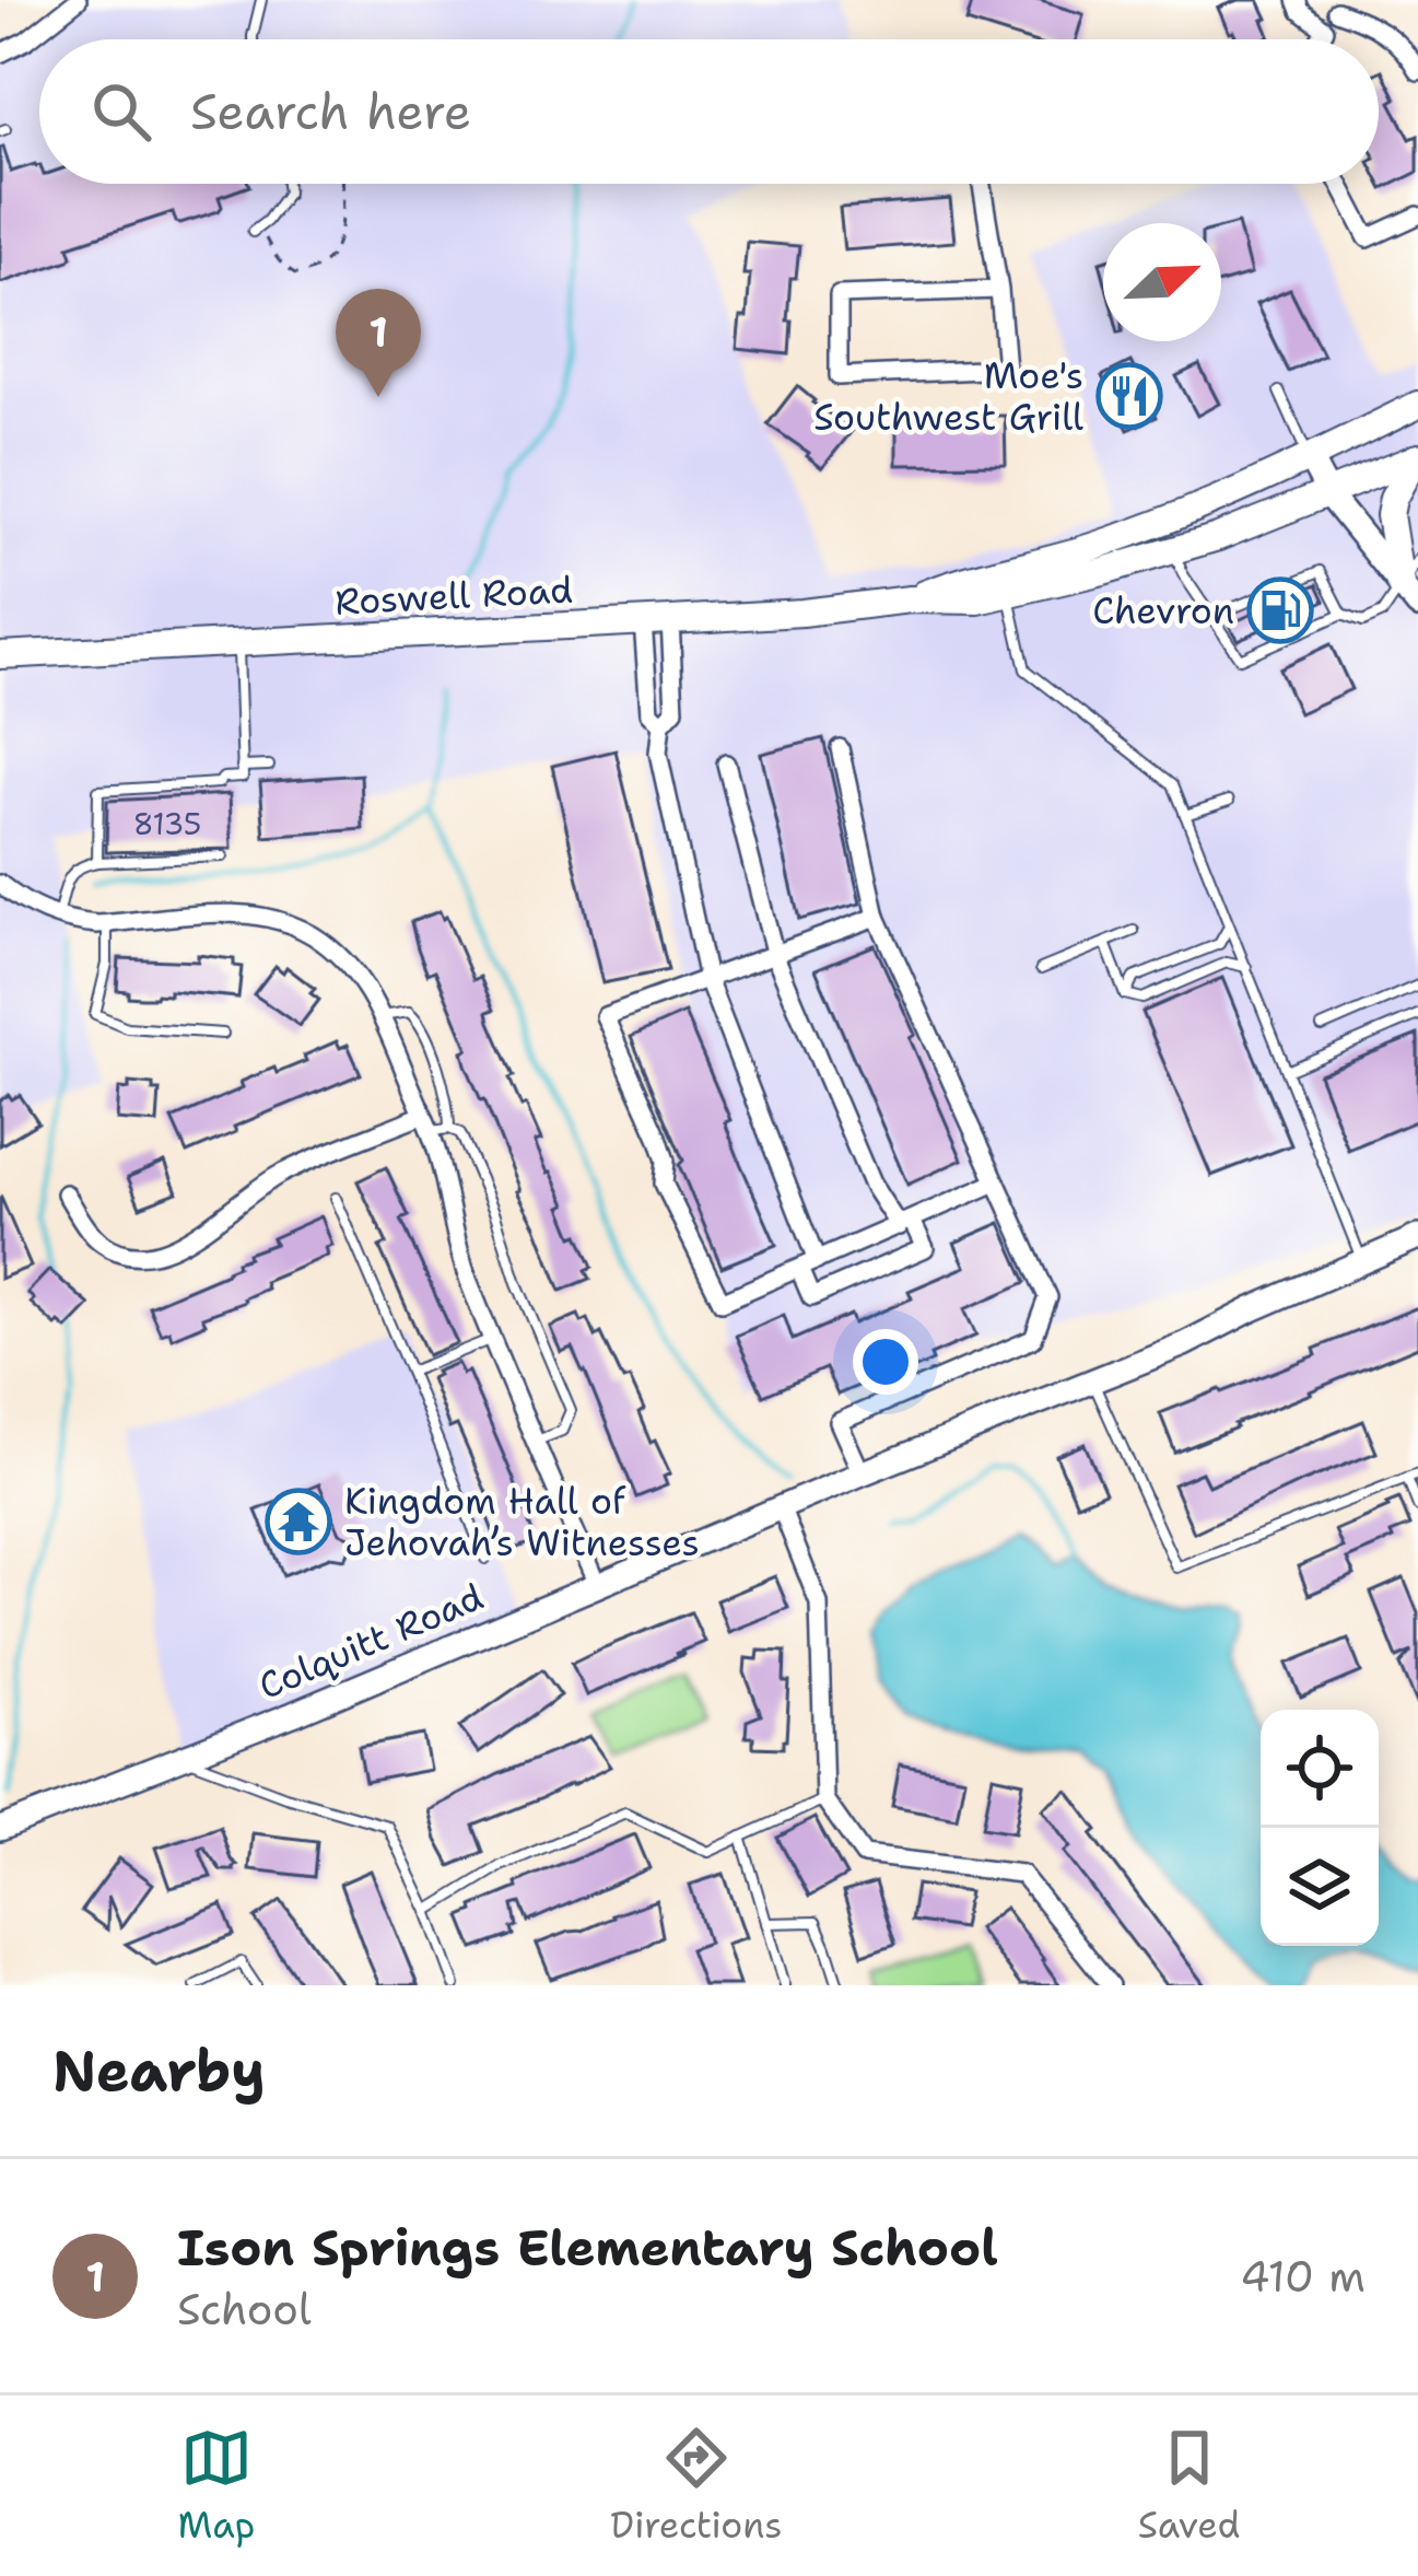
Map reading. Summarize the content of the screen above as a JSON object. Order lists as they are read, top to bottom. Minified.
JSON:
{"streets":{"main road":["Roswell Road"],"street":["Colquitt Road"]},"places":{"restaurant":["Moe's Southwest Grill"],"fuel station":["Chevron"],"temple":["Kingdom Hall of Jehovah’s Witnesses"]},"house_numbers":["8135"],"north":"top right","page":{"search":"Search here","pins":"1","heading":"Nearby","list":[{"mark":"1","name":"Ison Springs Elementary School","note":"School","value":"410 m"}],"nav":["Map","Directions","Saved"]}}
